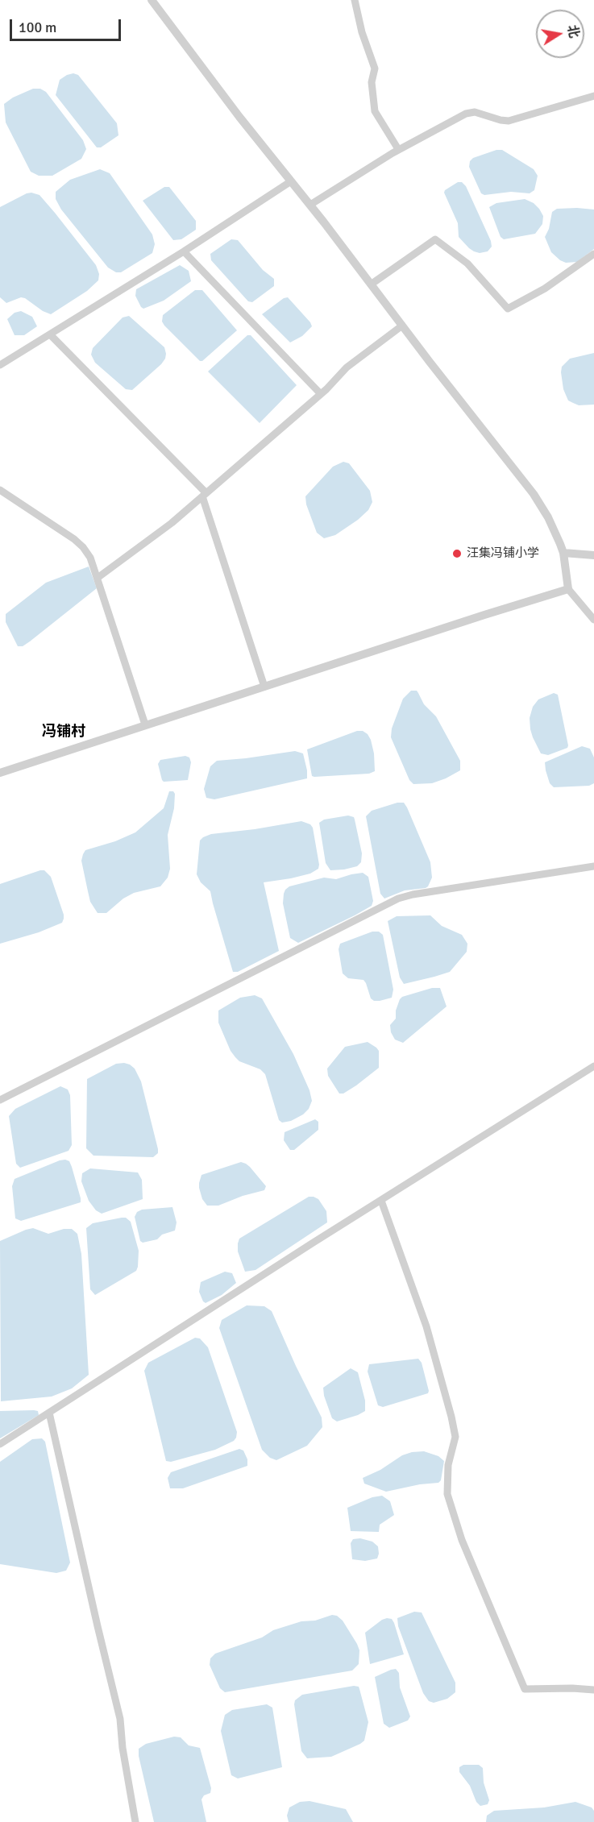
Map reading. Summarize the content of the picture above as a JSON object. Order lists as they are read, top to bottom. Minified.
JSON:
{"districts":["冯铺村"],"places":["汪集冯铺小学"],"scale_bar":"100 m","north":"right"}
